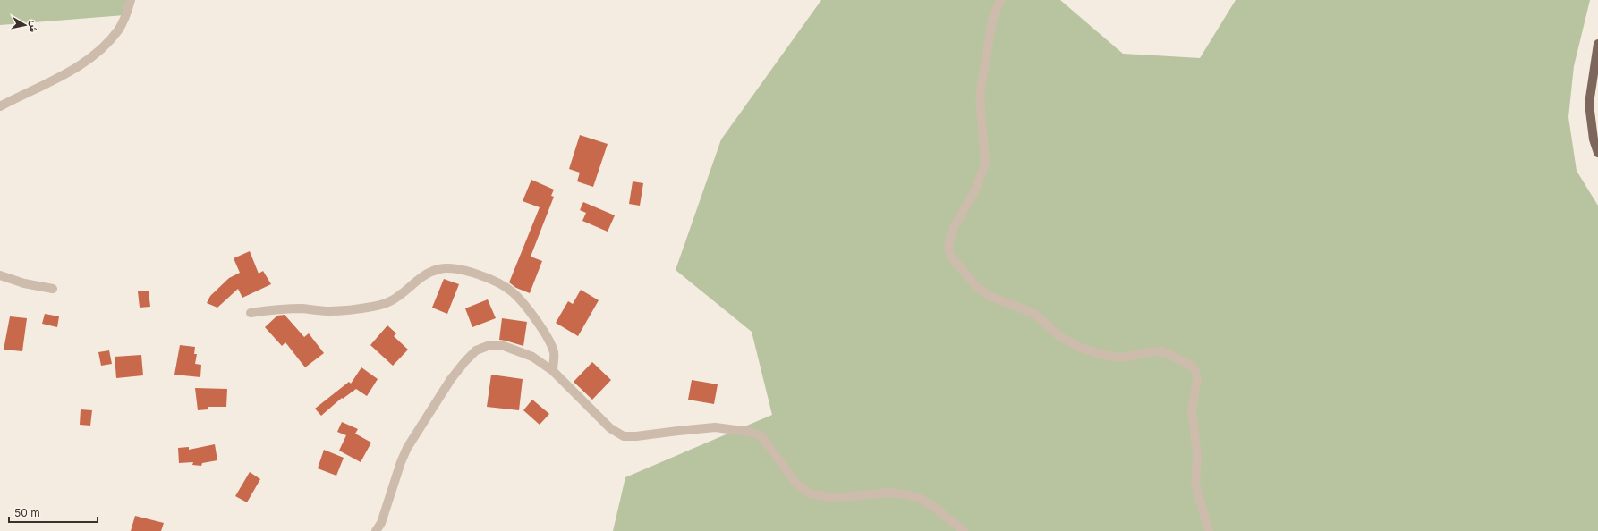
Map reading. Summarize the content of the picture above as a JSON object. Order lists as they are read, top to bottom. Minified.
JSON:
{"scale_bar":"50 m","north":"right"}
